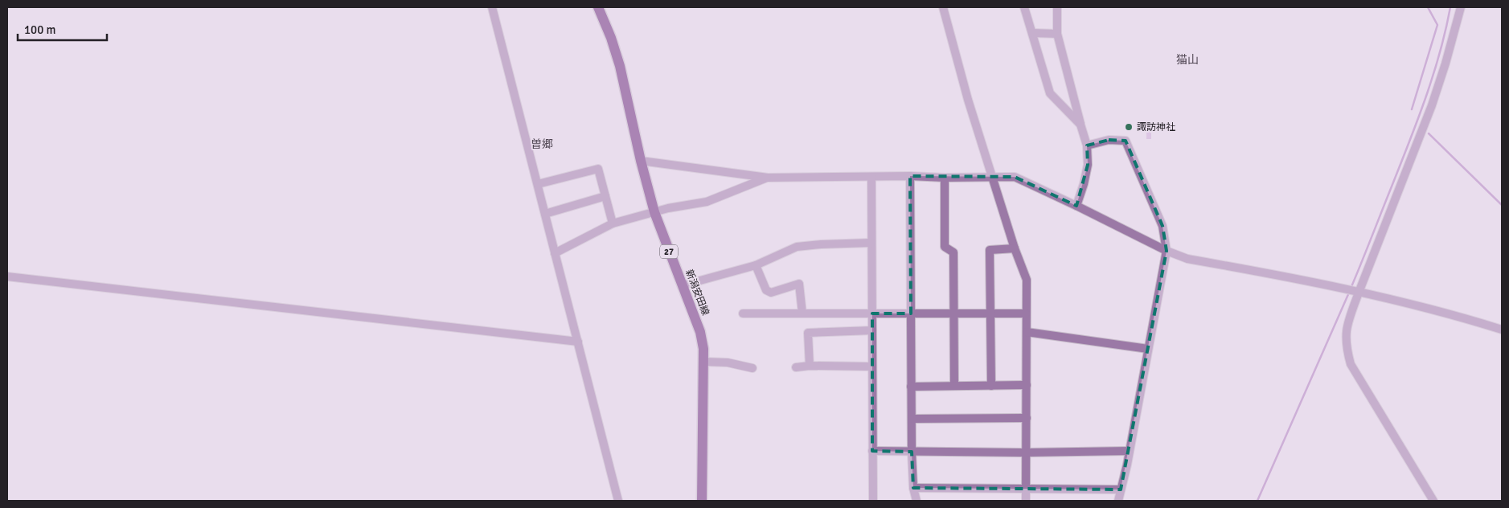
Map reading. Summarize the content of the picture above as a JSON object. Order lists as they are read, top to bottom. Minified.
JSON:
{"streets":{"main road":["27","新潟安田線"]},"districts":["猫山","曽郷"],"places":["諏訪神社"],"scale_bar":"100 m"}
